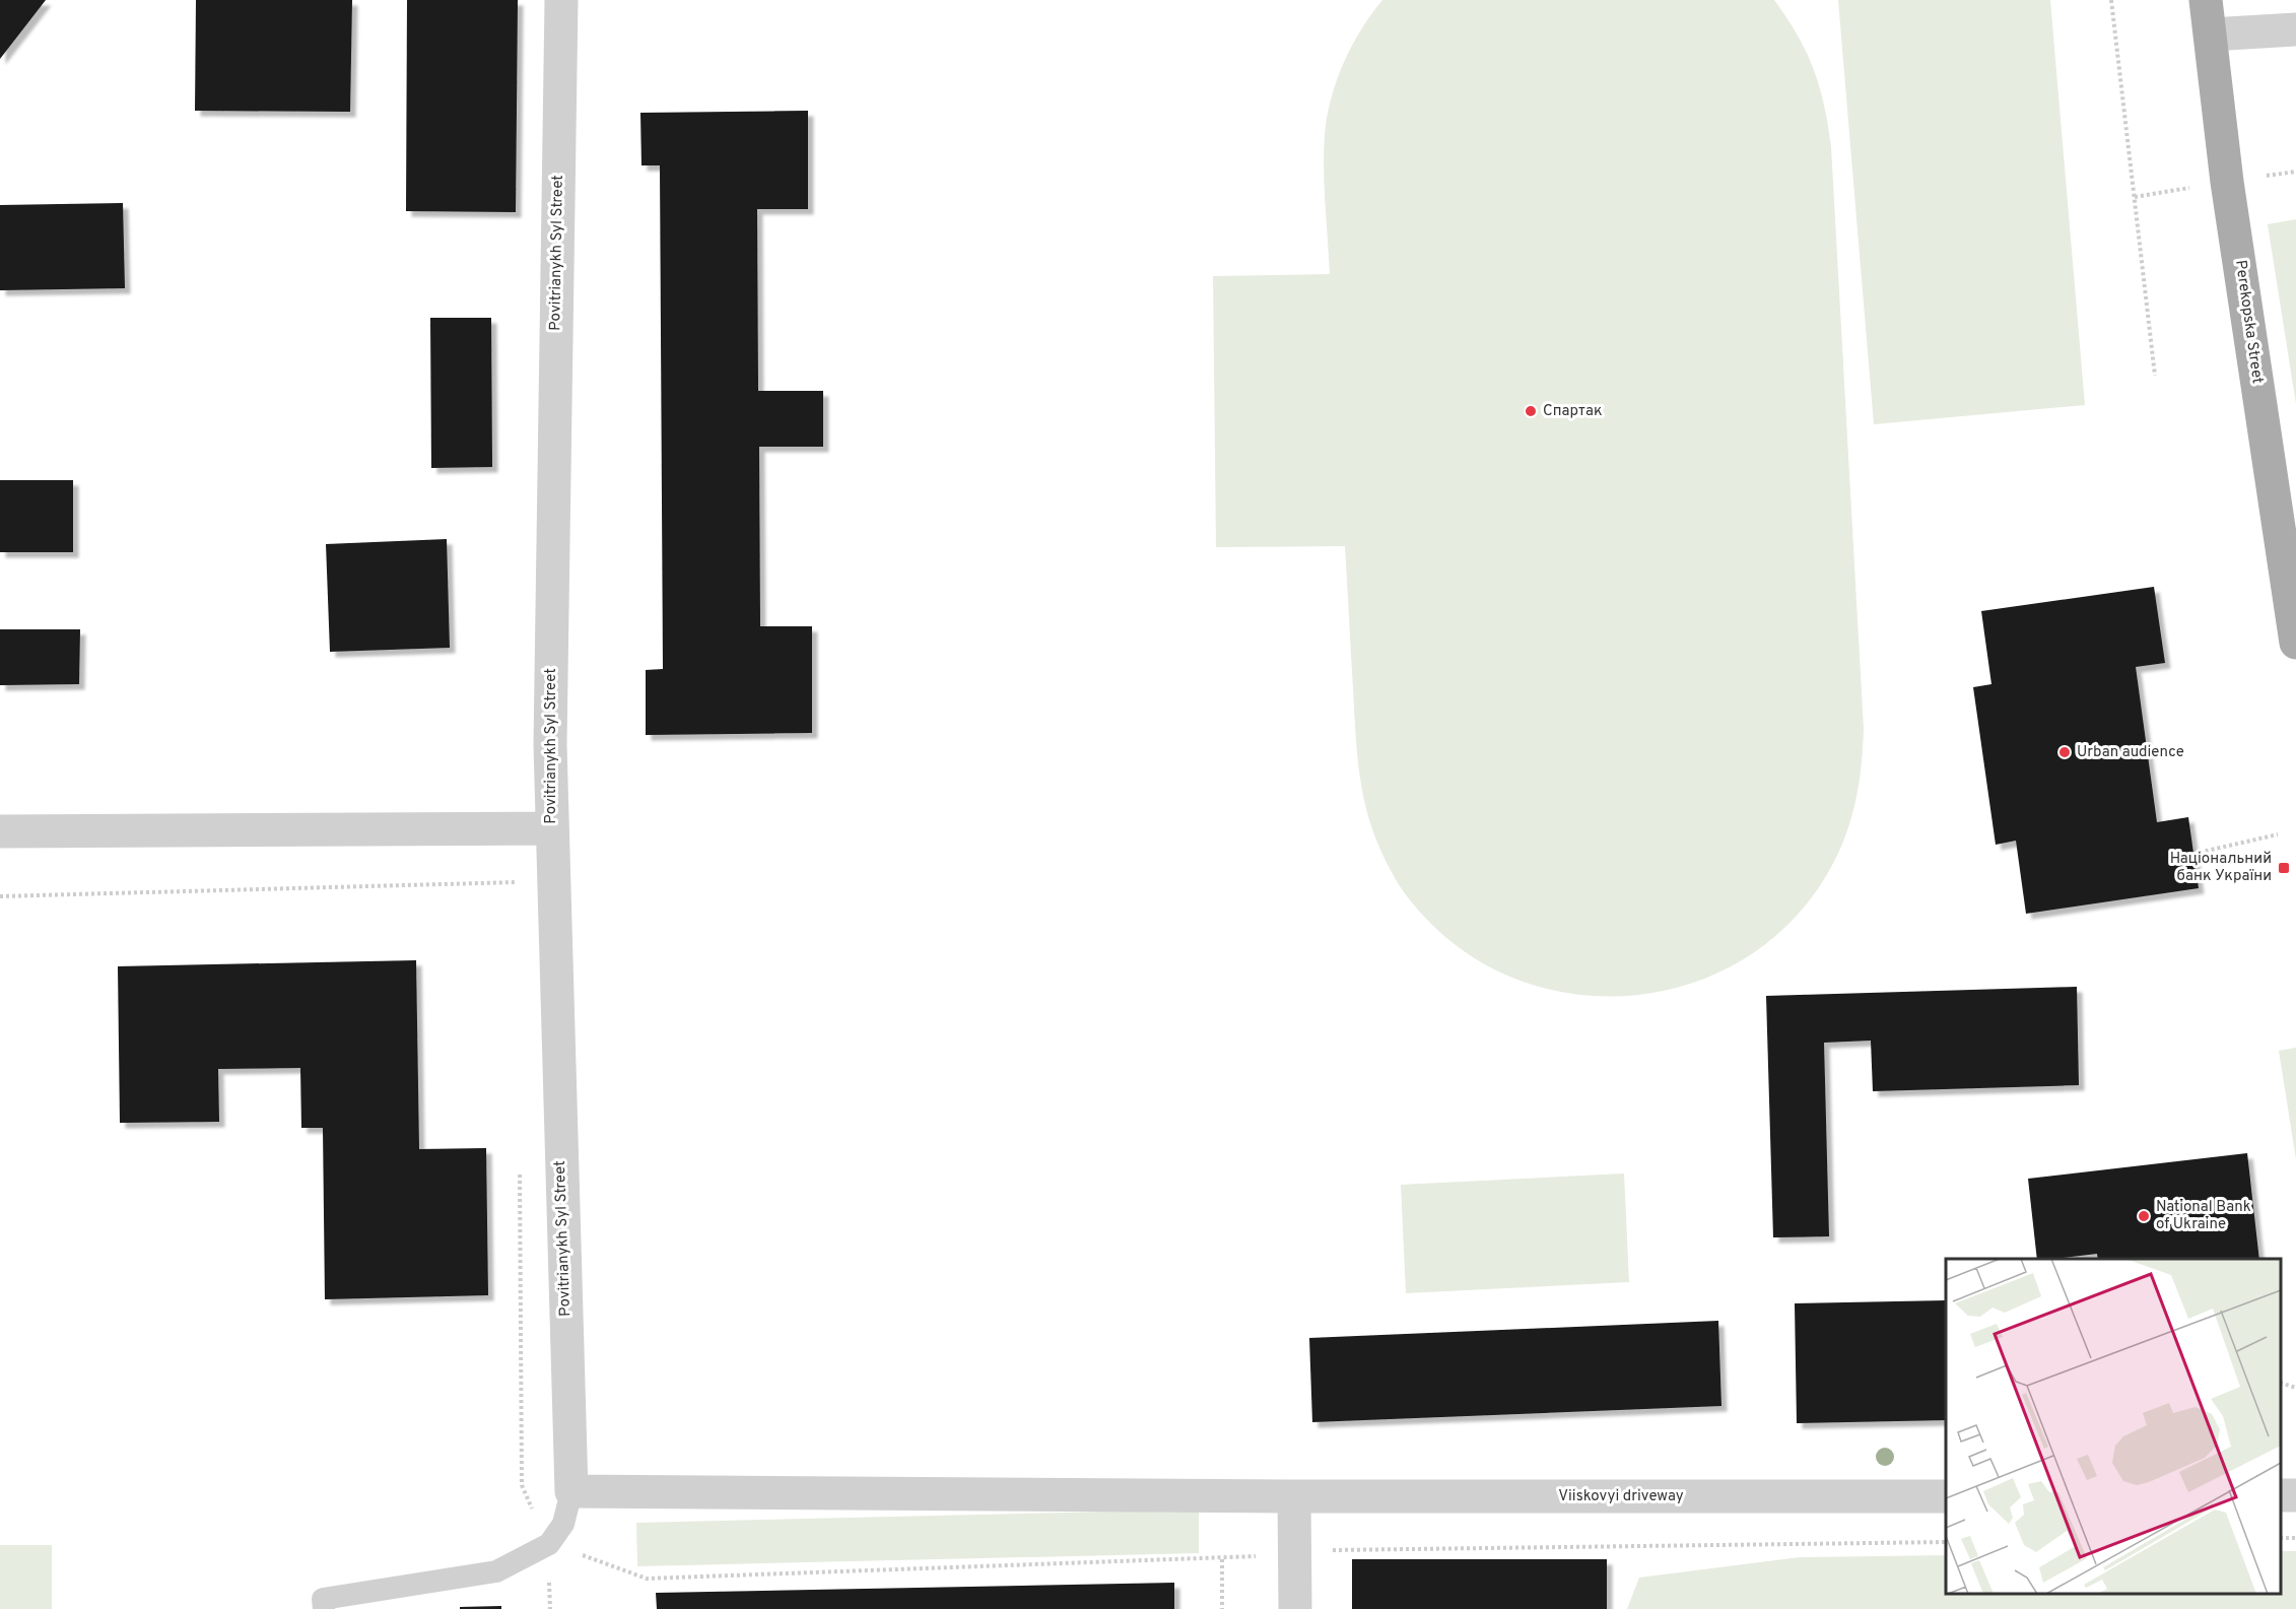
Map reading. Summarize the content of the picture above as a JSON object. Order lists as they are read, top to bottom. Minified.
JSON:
{"streets":{"main road":["Perekopska Street"],"street":["Povitrianykh Syl Street","Viiskovyi driveway"]},"crossings":[["Povitrianykh Syl Street","Viiskovyi driveway"]],"places":{"other":["Спартак","Urban audience","National Bank of Ukraine"],"transit":["Національний банк України"]}}
